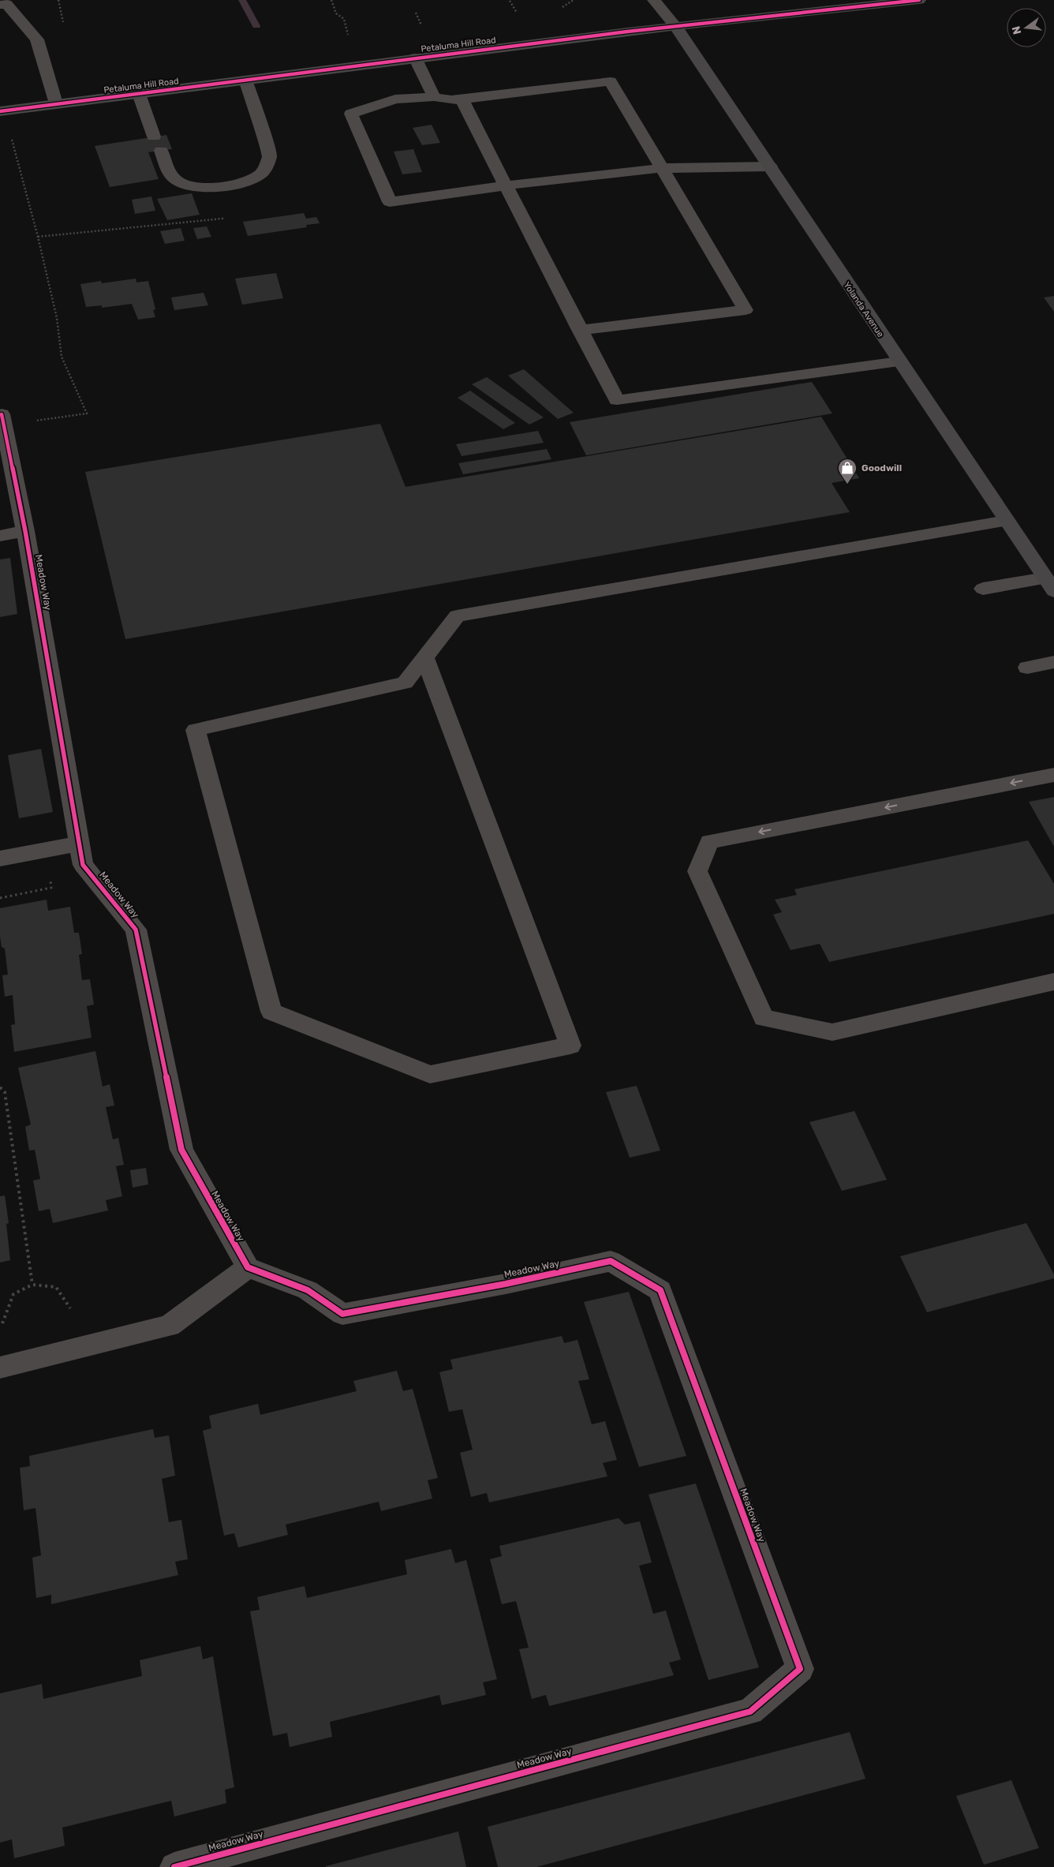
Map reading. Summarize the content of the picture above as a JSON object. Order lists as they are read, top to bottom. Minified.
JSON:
{"streets":{"main road":["Petaluma Hill Road","Yolanda Avenue"],"street":["Meadow Way"]},"crossings":[["Petaluma Hill Road","Yolanda Avenue"]],"places":{"shop":["Goodwill"]},"north":"left"}
